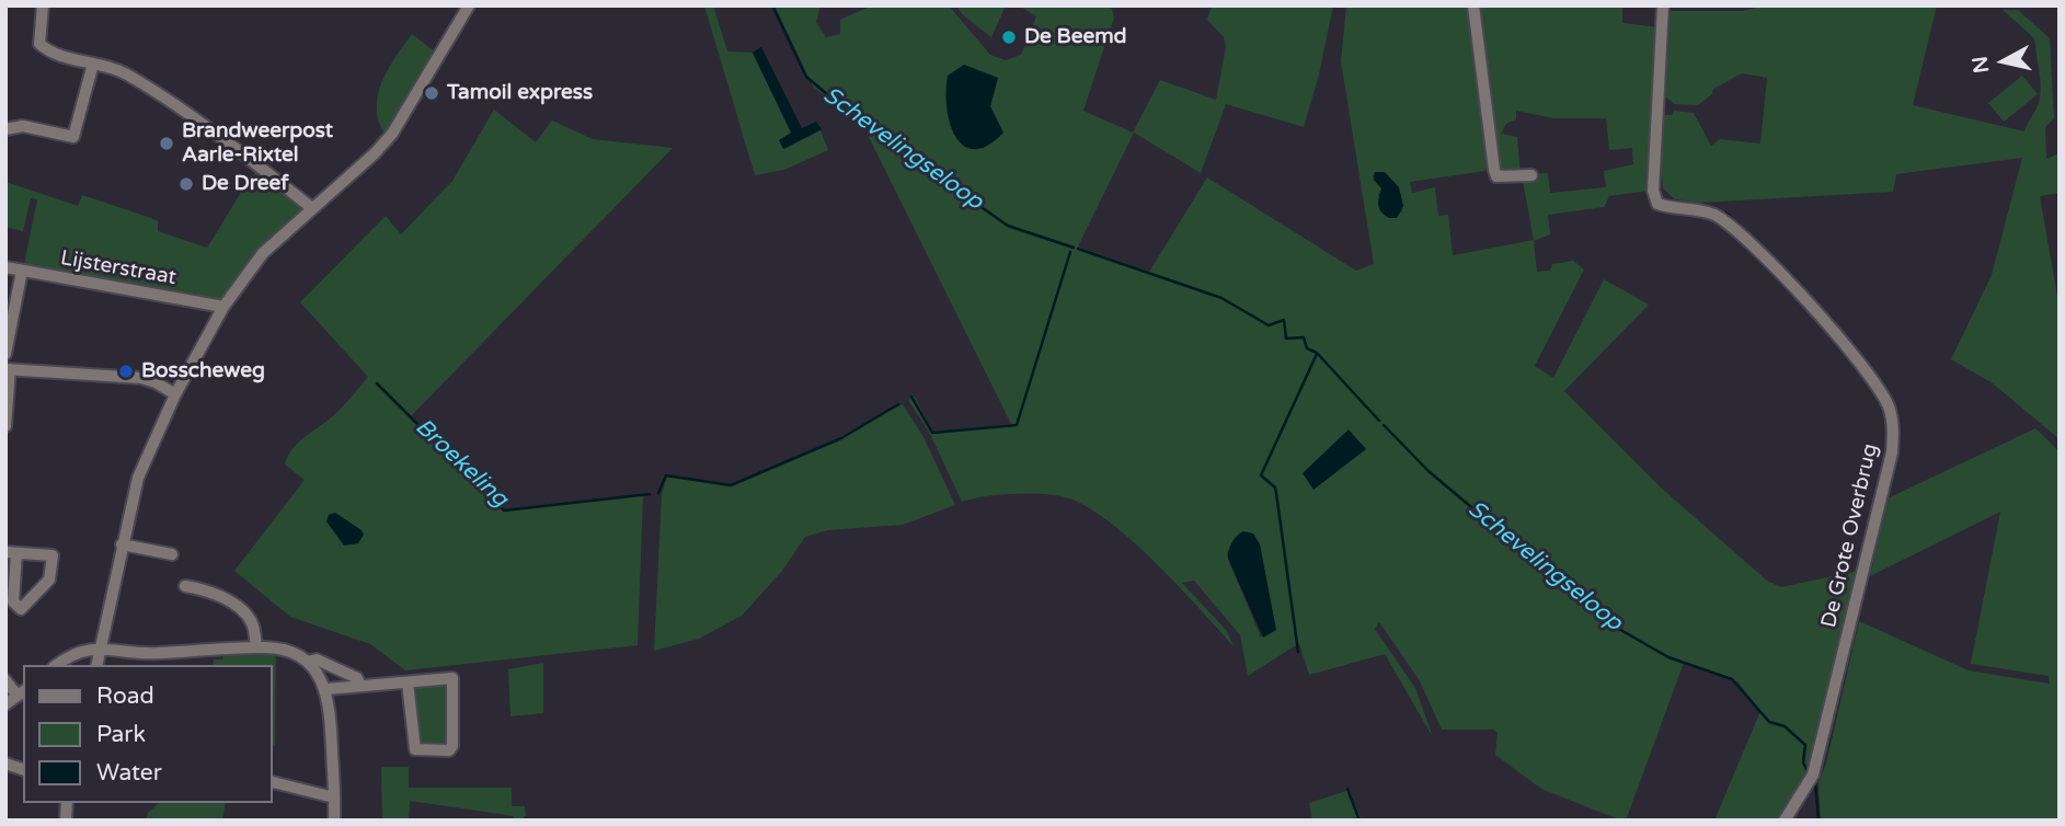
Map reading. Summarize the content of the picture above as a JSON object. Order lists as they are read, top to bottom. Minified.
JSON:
{"streets":{"street":["Lijsterstraat","De Grote Overbrug"]},"water":["Schevelingseloop","Broekeling"],"places":["De Beemd","Tamoil express","Brandweerpost Aarle-Rixtel","De Dreef","Bosscheweg"],"legend":["Road","Park","Water"],"north":"left"}
